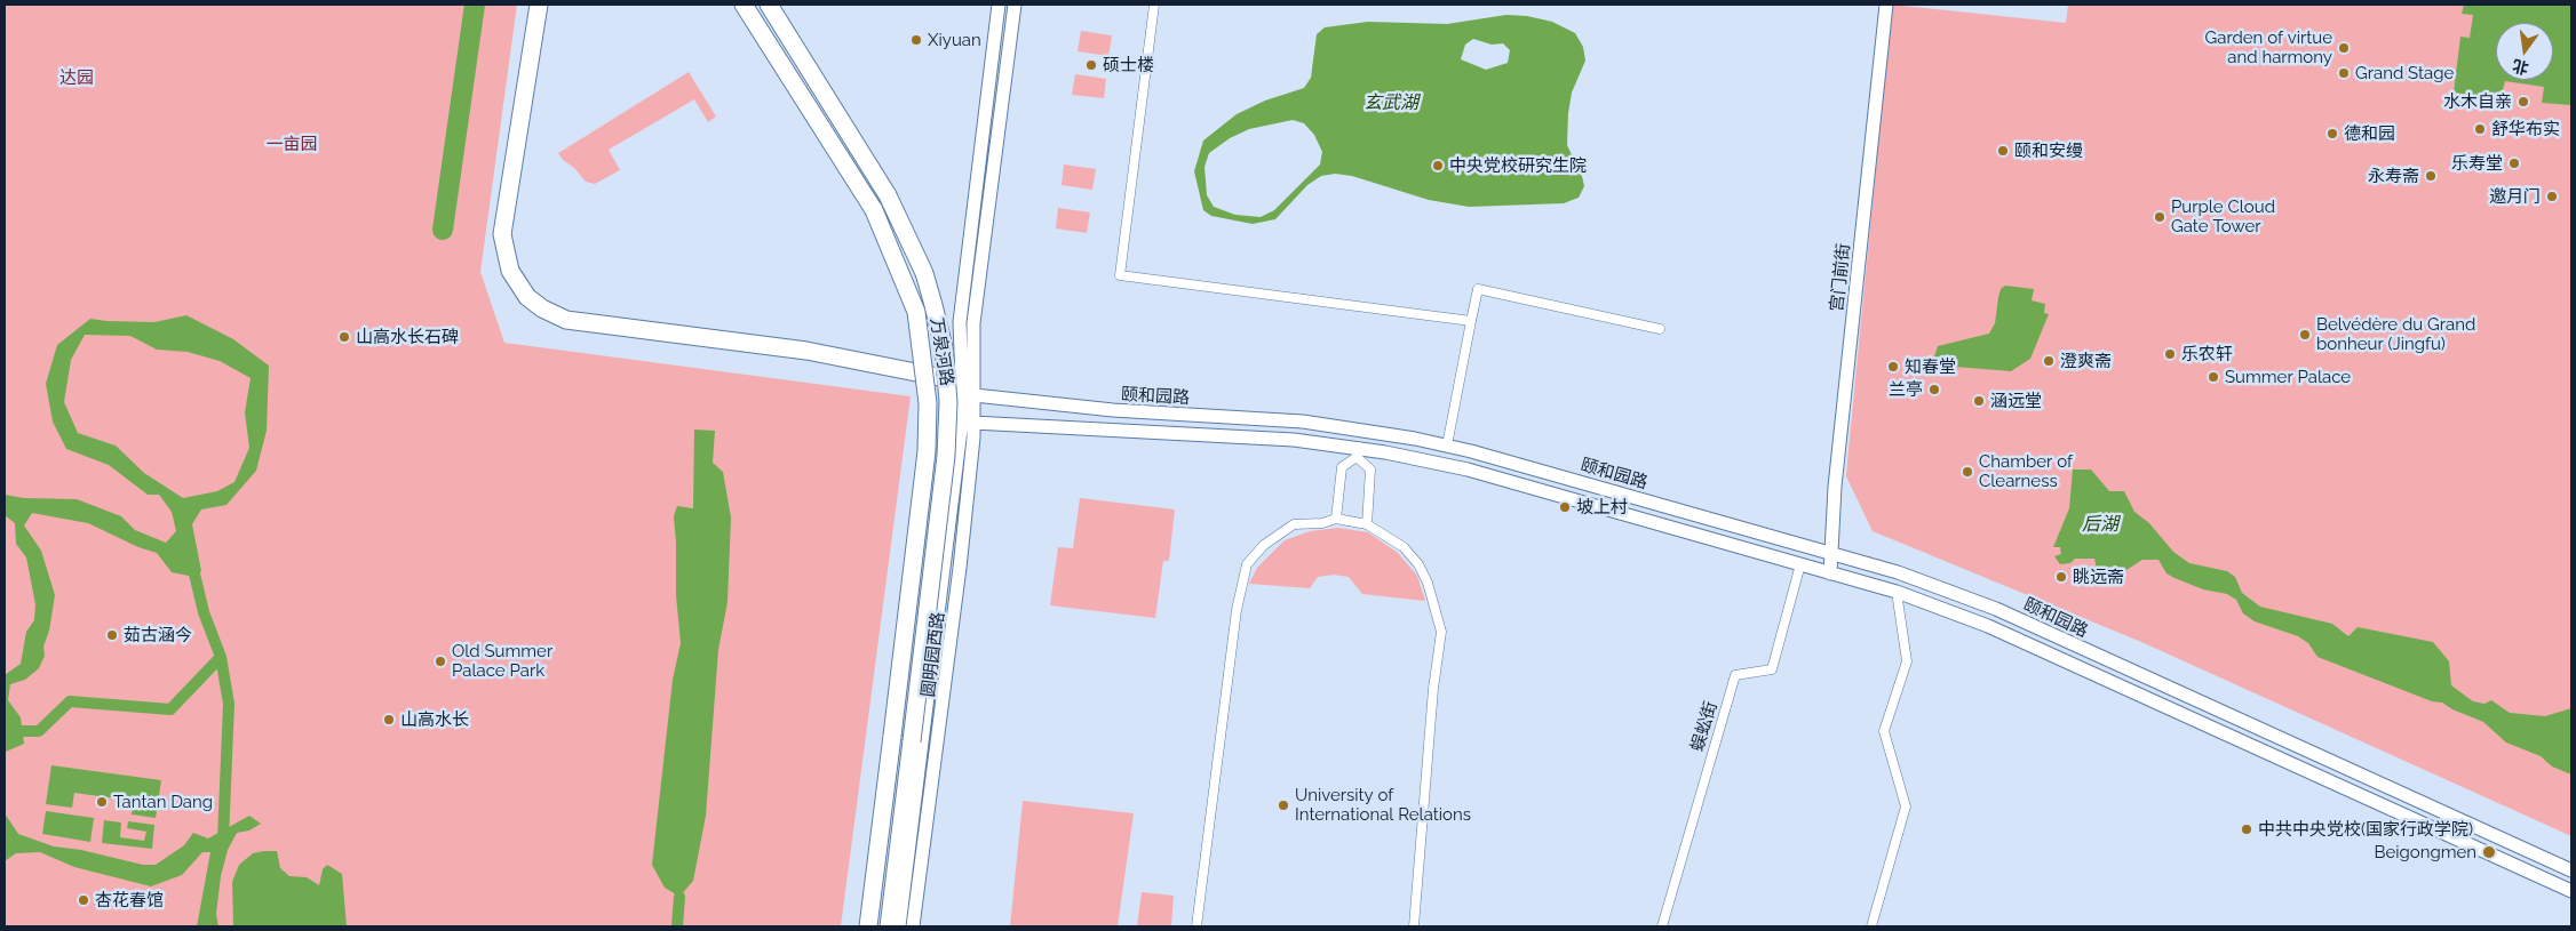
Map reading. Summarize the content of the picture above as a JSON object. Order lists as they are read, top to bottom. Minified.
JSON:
{"streets":{"highway":["万泉河路","圆明园西路"],"main road":["宫门前街","颐和园路"],"street":["蜈蚣街"]},"crossings":[["宫门前街","颐和园路"],["颐和园路","圆明园西路"],["颐和园路","蜈蚣街"]],"water":["玄武湖","后湖"],"parks":["达园","一亩园"],"places":["Xiyuan","Garden of virtue and harmony","硕士楼","Grand Stage","水木自亲","舒华布实","德和园","颐和安缦","乐寿堂","中央党校研究生院","永寿斋","邀月门","Purple Cloud Gate Tower","Belvédère du Grand bonheur (Jingfu)","山高水长石碑","乐农轩","澄爽斋","知春堂","Summer Palace","兰亭","涵远堂","Chamber of Clearness","坡上村","眺远斋","茹古涵今","Old Summer Palace Park","山高水长","Tantan Dang","University of International Relations","中共中央党校(国家行政学院)","Beigongmen","杏花春馆"],"north":"bottom"}
